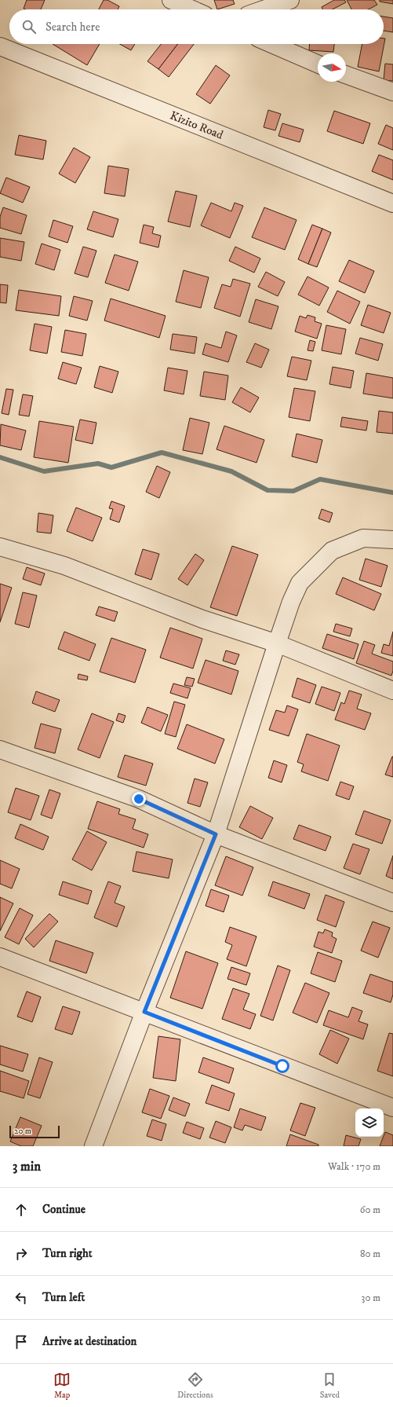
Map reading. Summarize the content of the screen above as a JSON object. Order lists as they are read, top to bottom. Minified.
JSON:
{"streets":{"street":["Kizito Road"]},"scale_bar":"20 m","north":"right","page":{"search":"Search here","scale":"20 m","heading":["3 min","Walk · 170 m"],"list":[["Continue","60 m"],["Turn right","80 m"],["Turn left","30 m"],"Arrive at destination"],"nav":["Map","Directions","Saved"]}}
